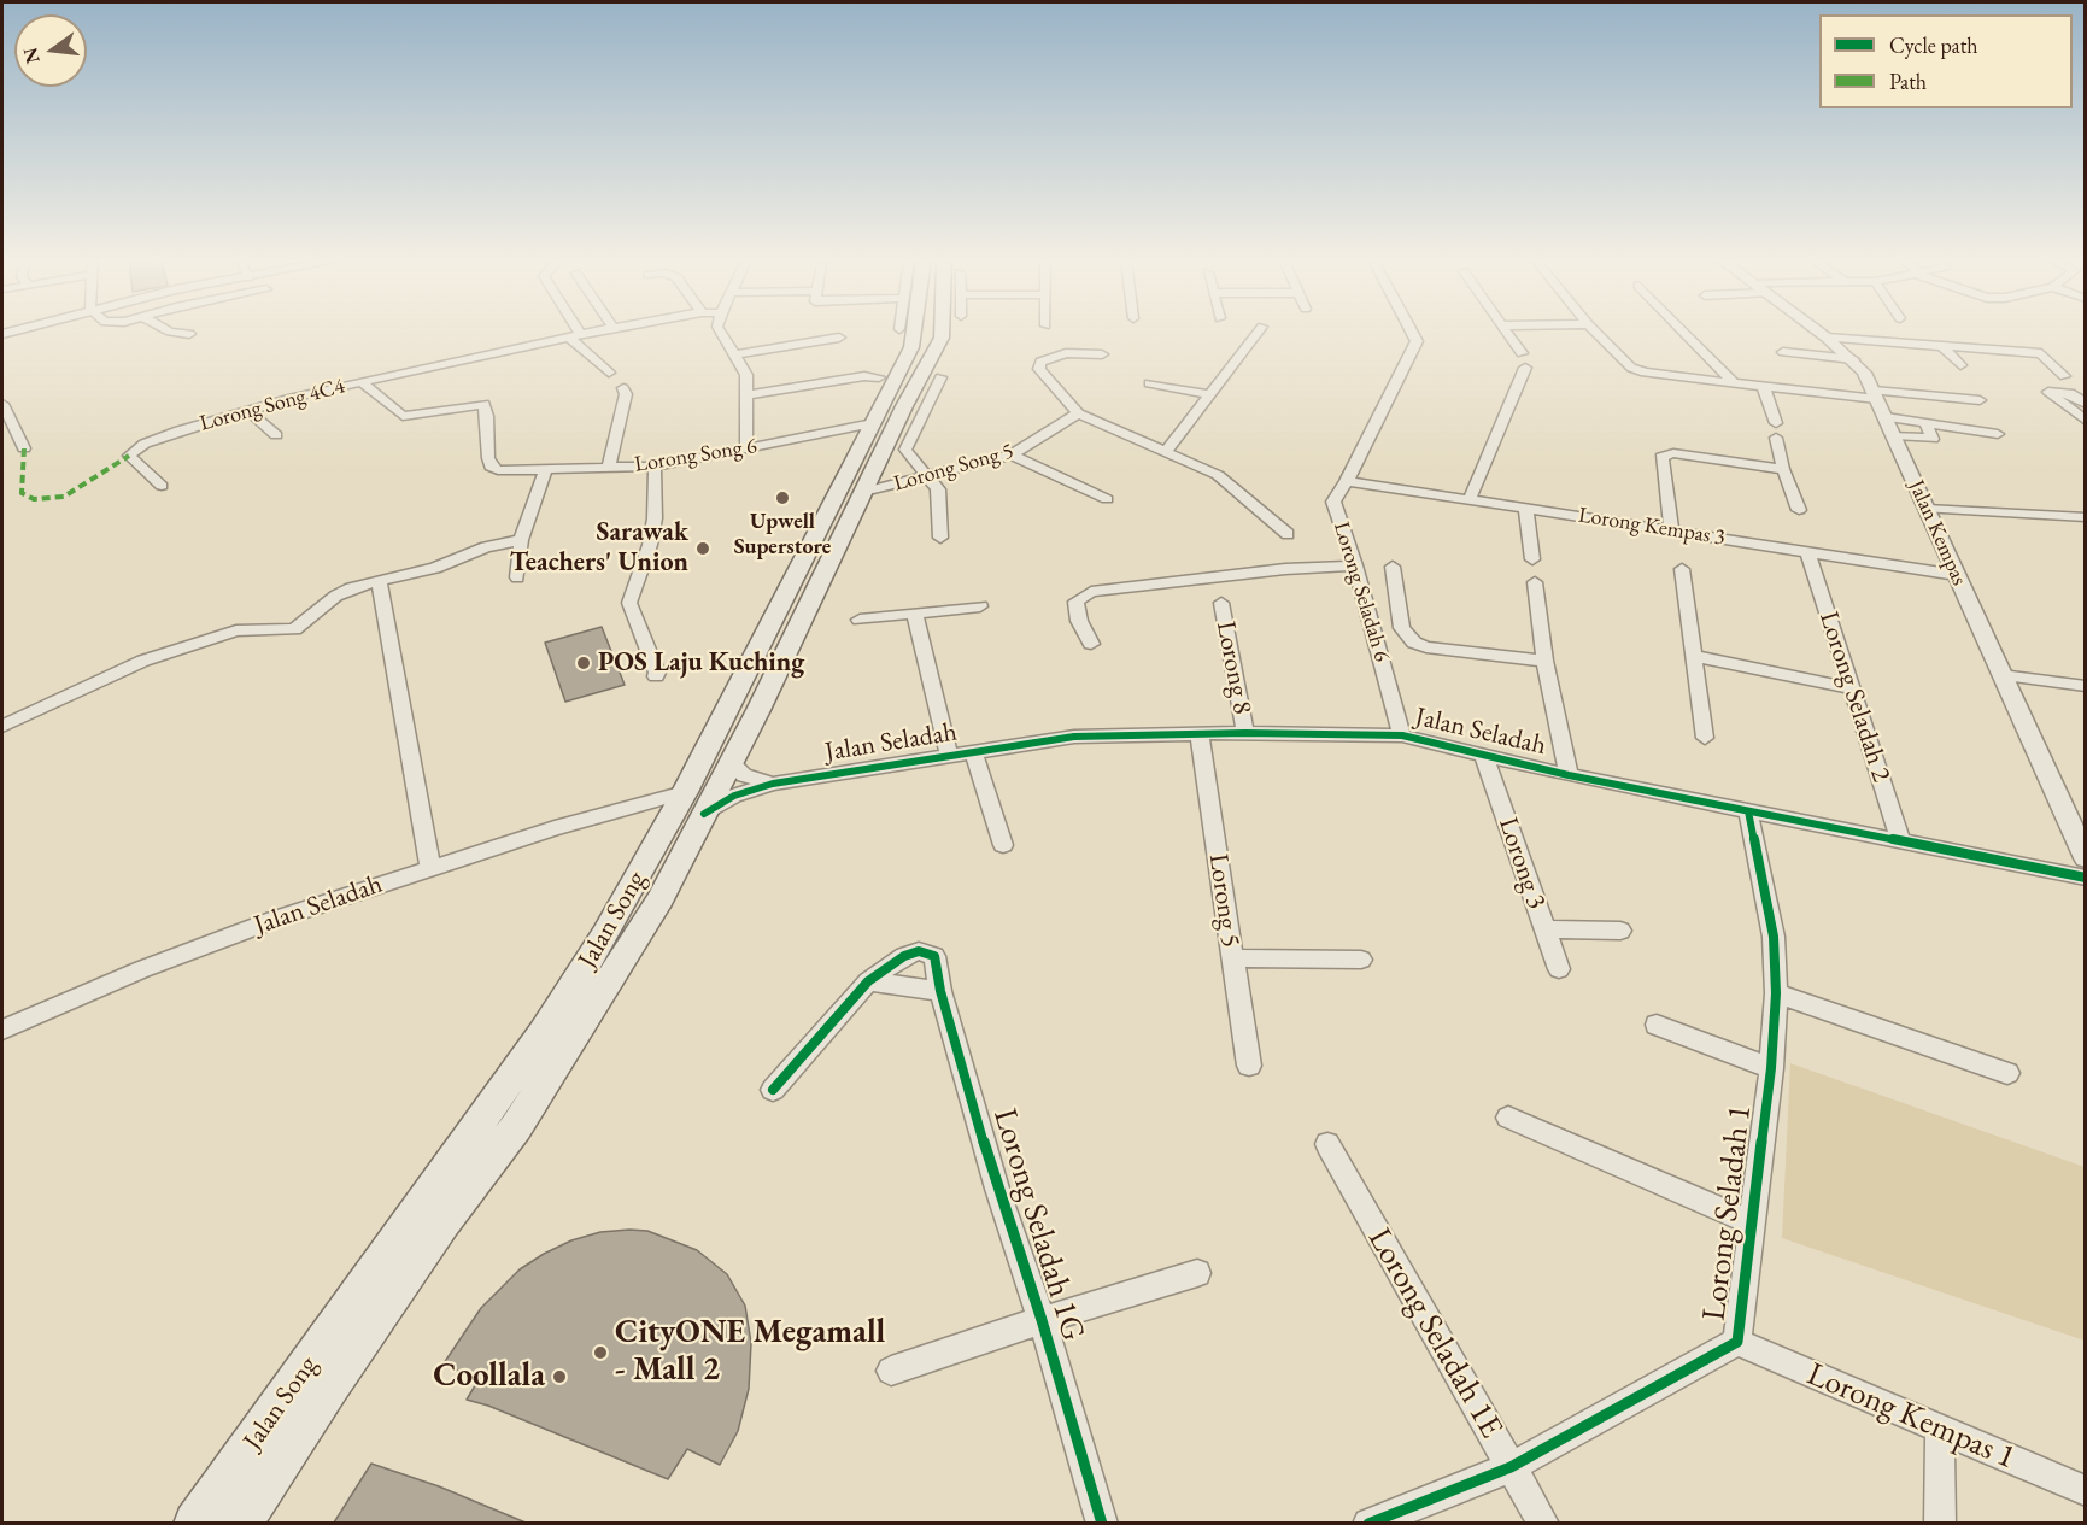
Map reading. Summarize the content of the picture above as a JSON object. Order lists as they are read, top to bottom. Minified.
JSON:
{"streets":{"main road":["Jalan Song"],"street":["Lorong Song 4C4","Lorong Song 6","Lorong Song 5","Lorong Kempas 3","Jalan Kempas","Lorong Seladah 6","Lorong 8","Lorong Seladah 2","Jalan Seladah","Lorong 3","Lorong 5","Lorong Seladah 1","Lorong Seladah 1G","Lorong Seladah 1E","Lorong Kempas 1"]},"crossings":[["Lorong Song 4C4","Lorong Song 6"],["Lorong Song 6","Jalan Song"],["Lorong Song 5","Jalan Song"],["Lorong Kempas 3","Jalan Kempas"],["Lorong Kempas 3","Lorong Seladah 6"],["Lorong Kempas 3","Lorong Seladah 2"],["Lorong Seladah 6","Jalan Seladah"],["Lorong 8","Jalan Seladah"],["Lorong Seladah 2","Jalan Seladah"],["Jalan Seladah","Lorong 3"],["Jalan Seladah","Lorong 5"],["Jalan Seladah","Jalan Song"],["Jalan Seladah","Lorong Seladah 1"],["Lorong Seladah 1","Lorong Seladah 1E"],["Lorong Seladah 1","Lorong Kempas 1"]],"places":["Upwell Superstore","Sarawak Teachers' Union","POS Laju Kuching","CityONE Megamall - Mall 2","Coollala"],"legend":["Cycle path","Path"],"north":"left"}
